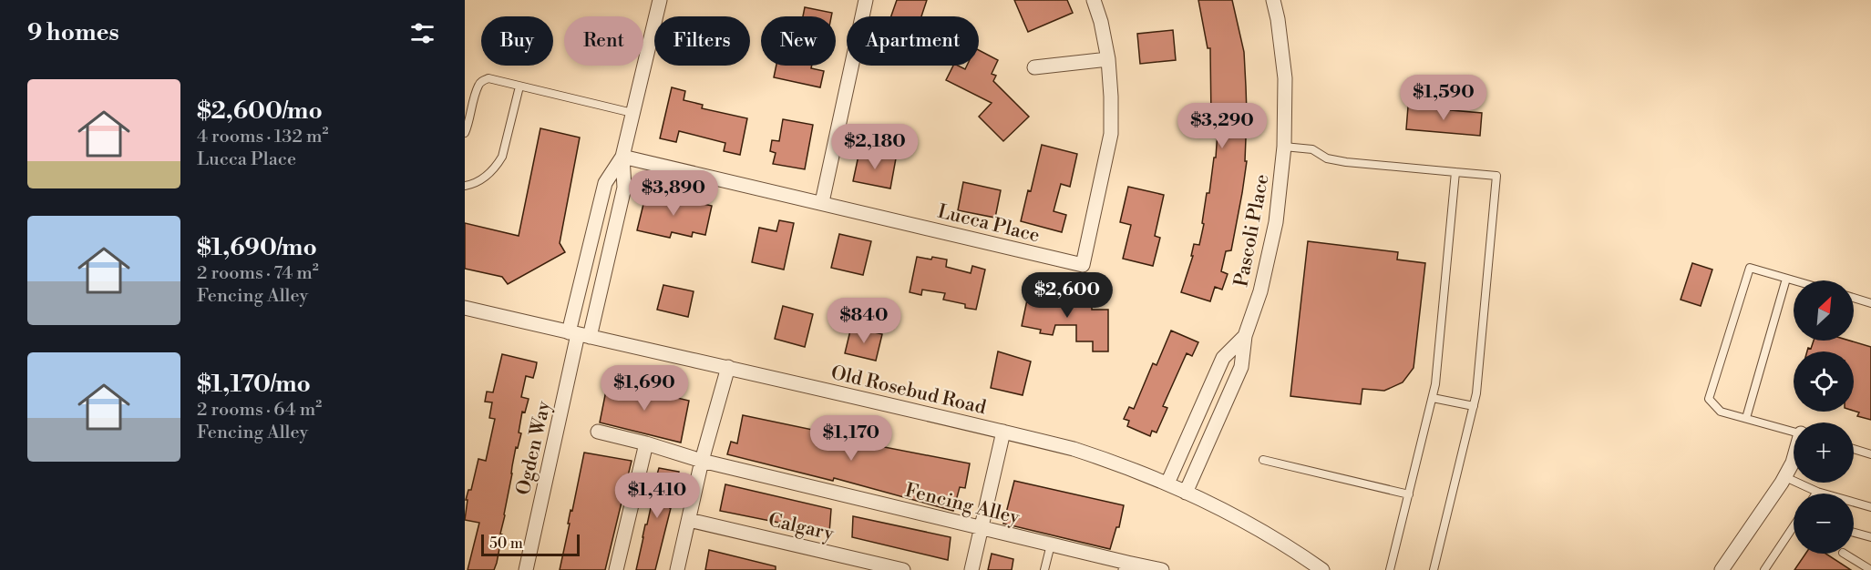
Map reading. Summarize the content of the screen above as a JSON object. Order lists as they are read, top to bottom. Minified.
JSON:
{"streets":{"street":["Lucca Place","Pascoli Place","Old Rosebud Road","Ogden Way","Fencing Alley","Calgary"]},"crossings":[["Pascoli Place","Old Rosebud Road"],["Old Rosebud Road","Ogden Way"]],"scale_bar":"50 m","north":"top right","page":{"heading":"9 homes","chip":["Buy","Rent","Filters","New","Apartment"],"list":[{"name":"$2,600/mo","note":"4 rooms · 132 m² · Lucca Place"},{"name":"$1,690/mo","note":"2 rooms · 74 m² · Fencing Alley"},{"name":"$1,170/mo","note":"2 rooms · 64 m² · Fencing Alley"}],"price":["$1,590","$3,290","$2,180","$3,890","$2,600","$840","$1,690","$1,170","$1,410"],"map_buttons":["+","−"],"scale":"50 m"}}
